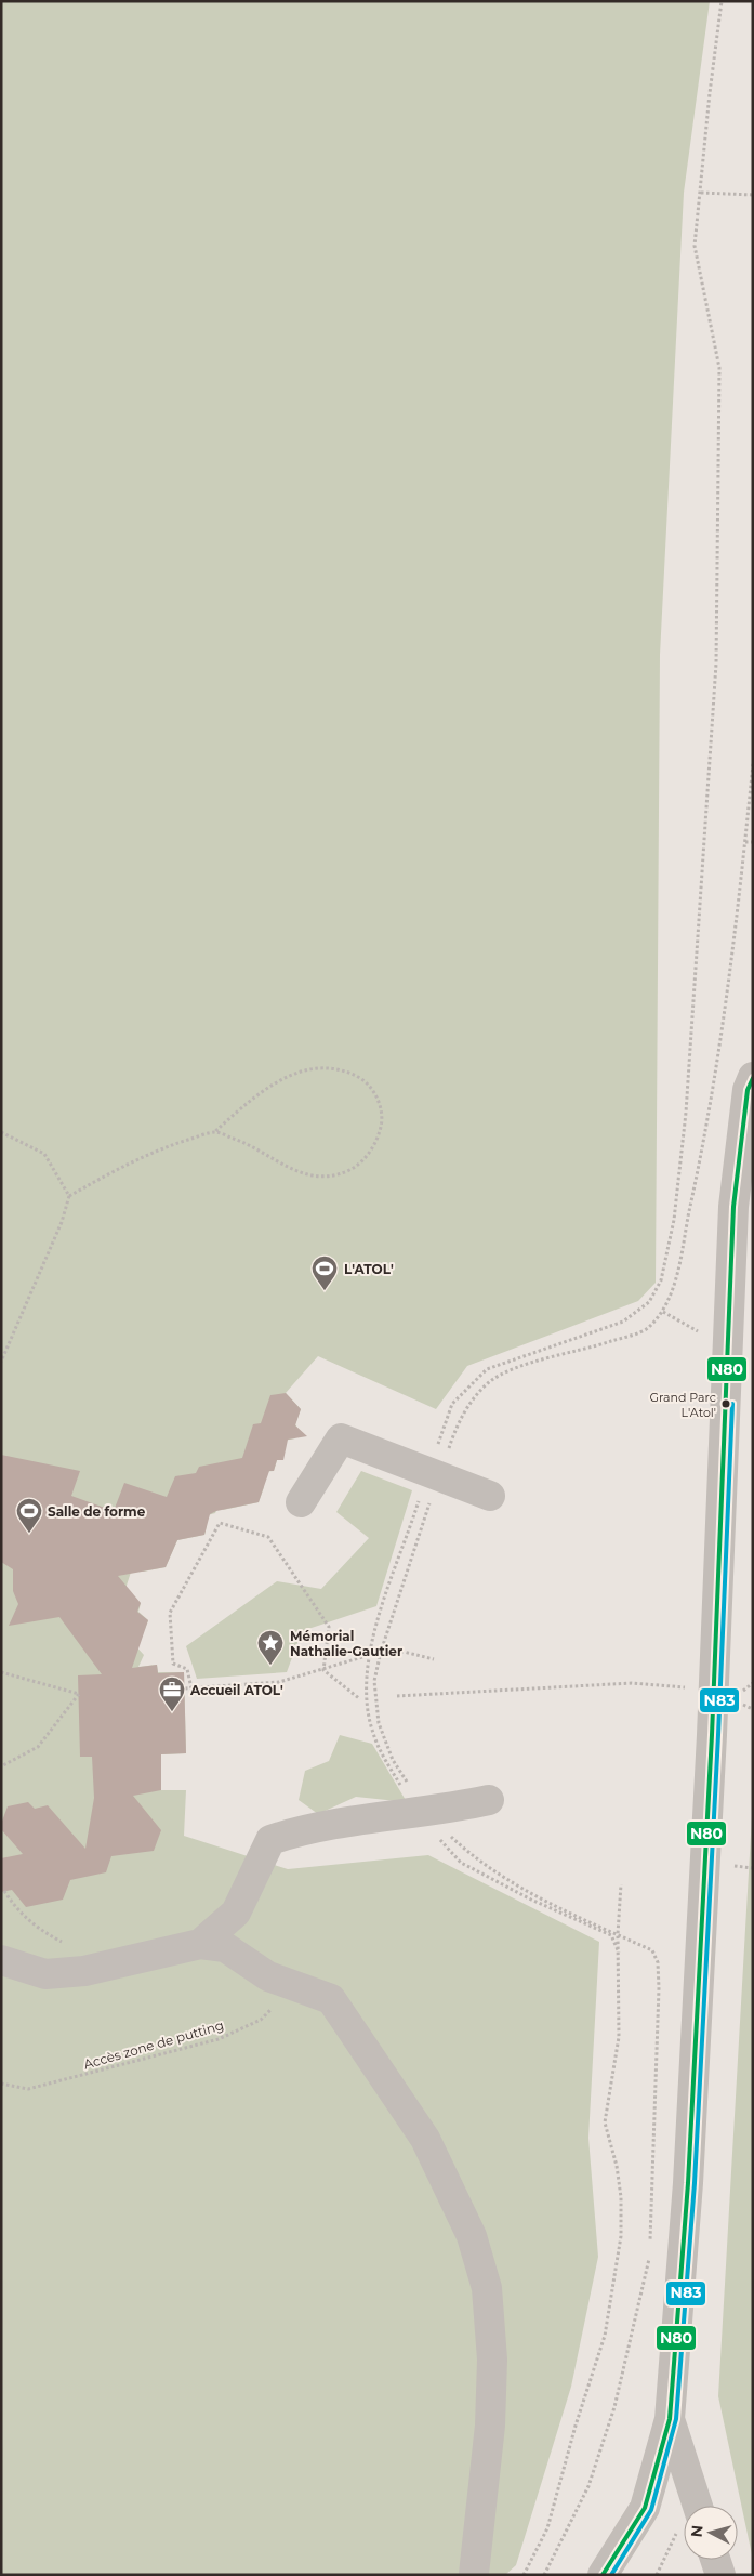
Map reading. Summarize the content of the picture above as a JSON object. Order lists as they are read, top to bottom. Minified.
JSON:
{"streets":{"path":["Accès zone de putting"]},"places":{"sports":["L'ATOL'","Salle de forme"],"other":["Grand Parc L'Atol'"],"place":["Mémorial Nathalie-Gautier"],"office":["Accueil ATOL'"]},"lines":["transit line N80","transit line N83"],"north":"left"}
